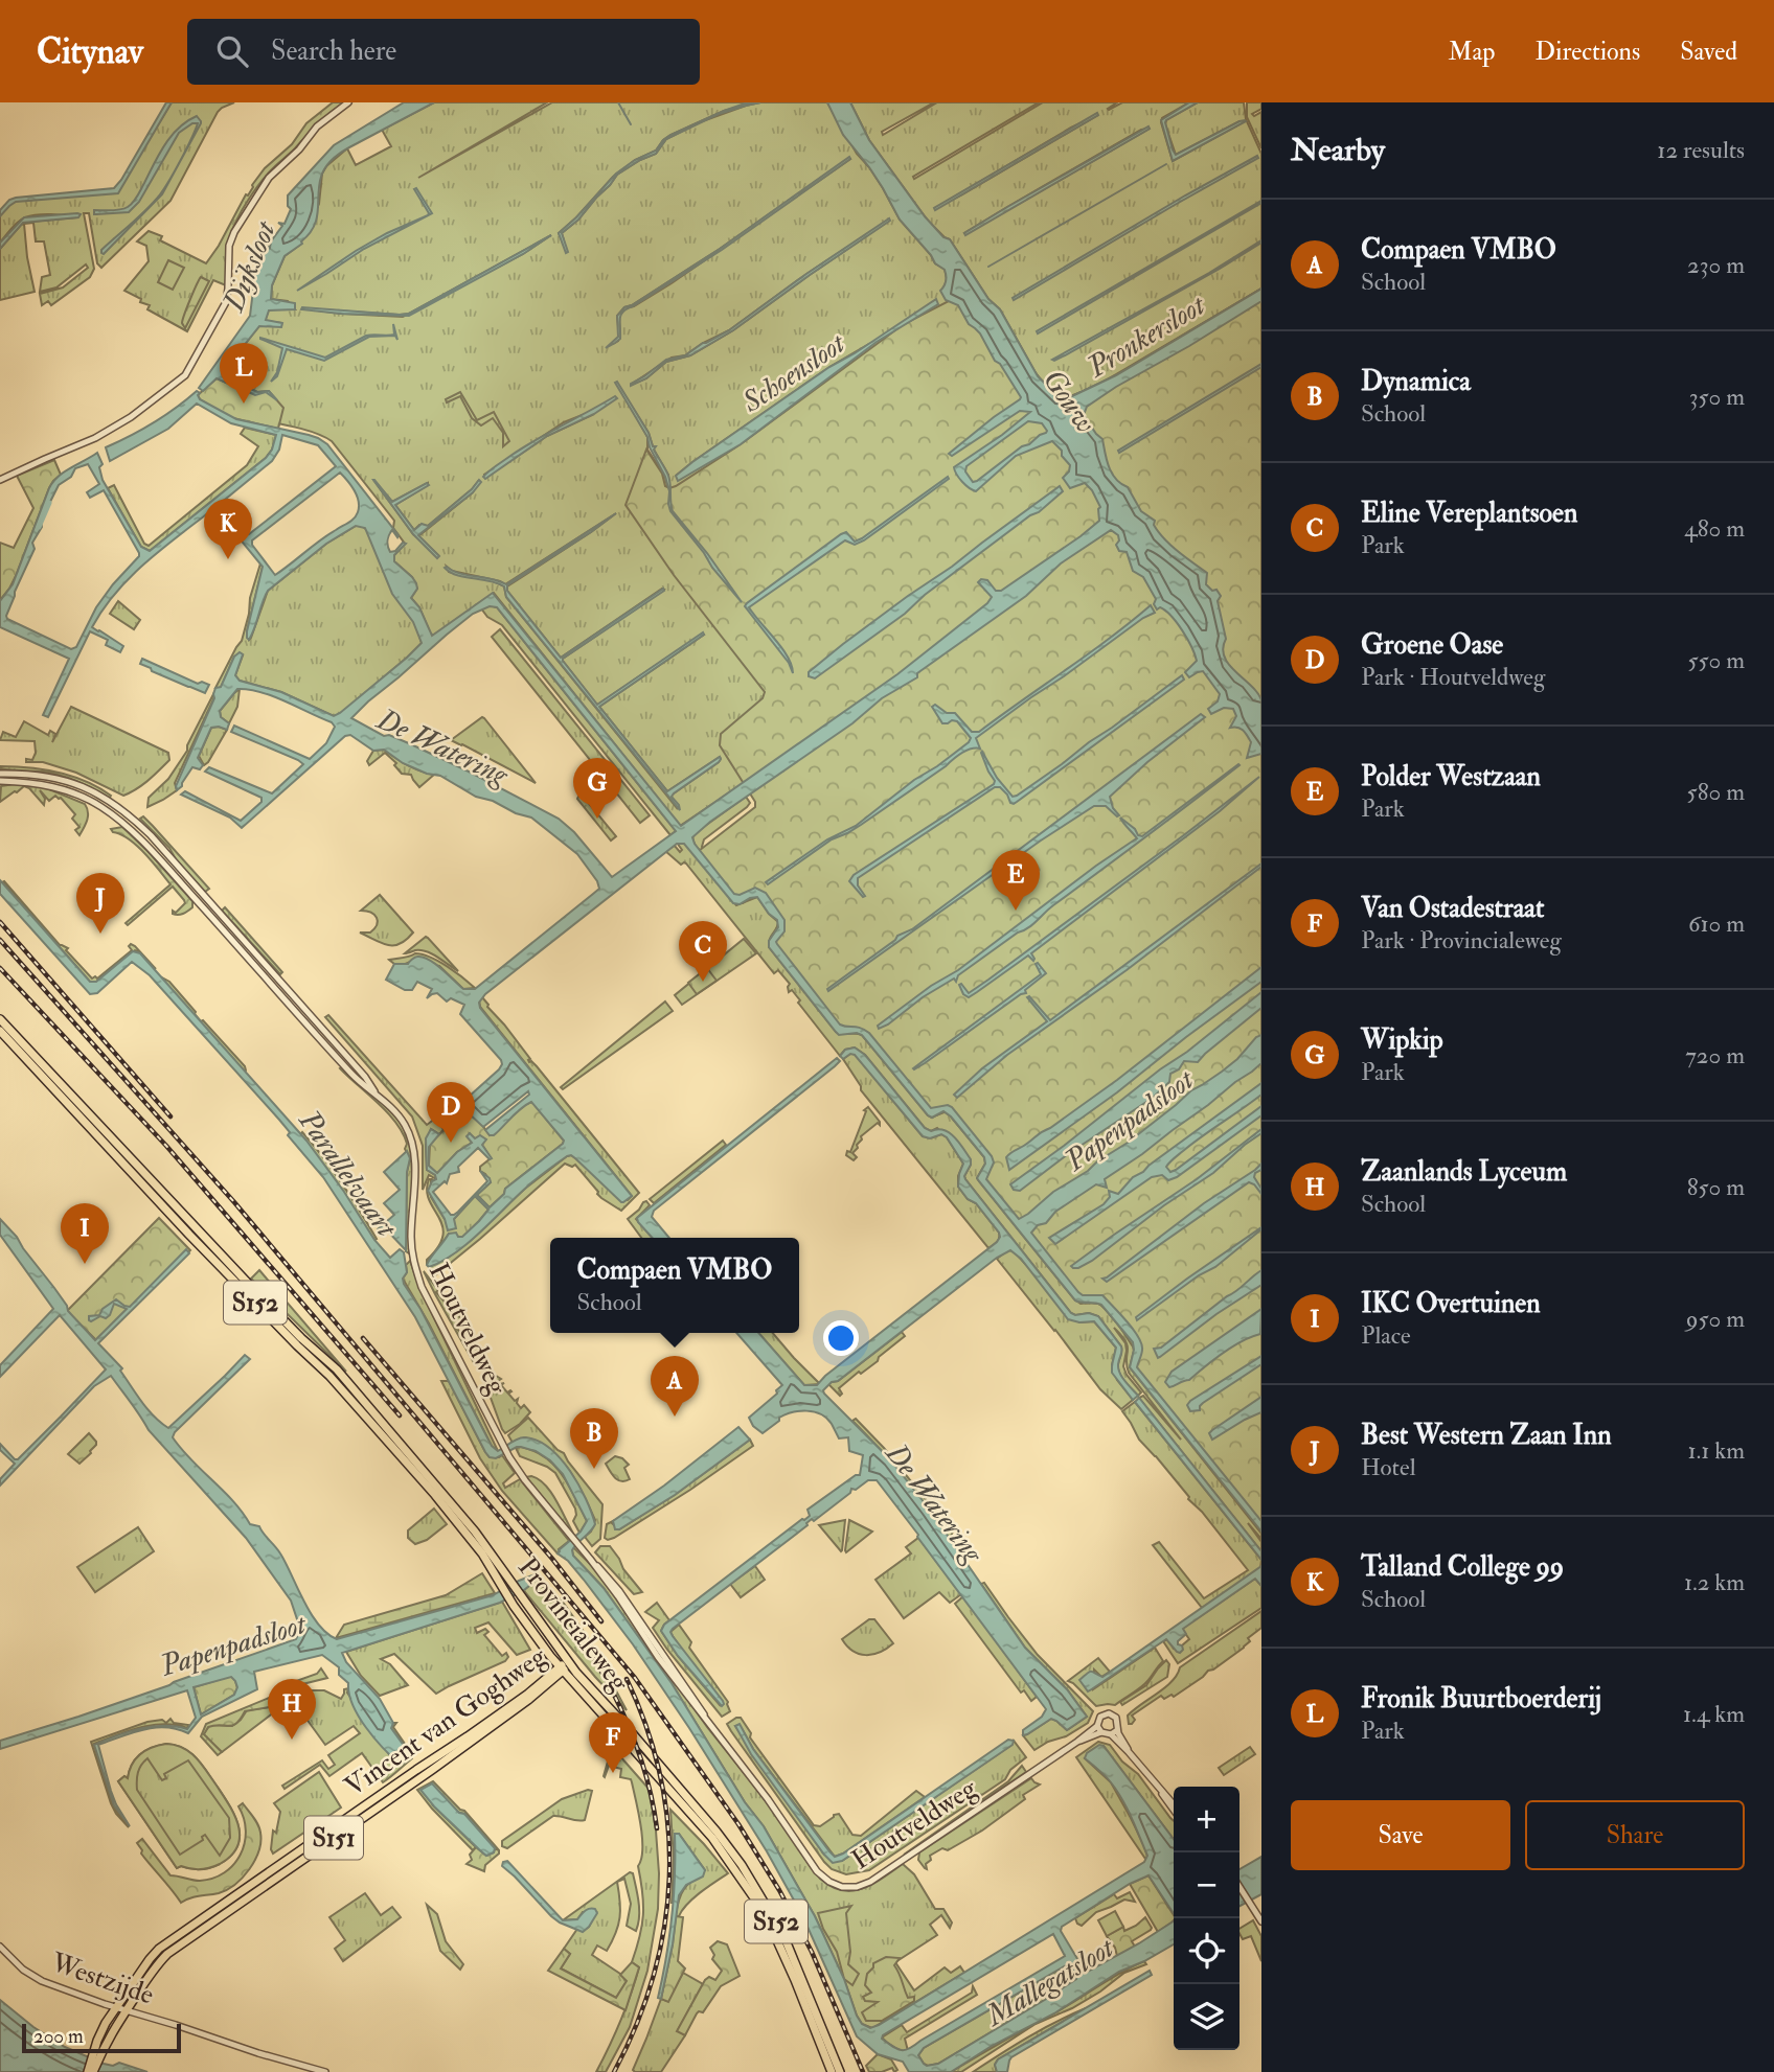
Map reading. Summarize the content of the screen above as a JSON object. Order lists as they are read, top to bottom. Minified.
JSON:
{"streets":{"main road":["S152","Provincialeweg","Vincent van Goghweg","S151"],"street":["Houtveldweg","Westzijde"]},"crossings":[["Provincialeweg","Vincent van Goghweg"],["Vincent van Goghweg","S151"],["Vincent van Goghweg","Westzijde"],["S151","Westzijde"]],"water":["Dijksloot","Pronkersloot","Schoensloot","Gouw","De Watering","Papenpadsloot","Parallelvaart","Mallegatsloot"],"scale_bar":"200 m","page":{"header":"Citynav","search":"Search here","nav":["Map","Directions","Saved"],"heading":["Nearby","12 results"],"list":[{"mark":"A","name":"Compaen VMBO","note":"School","value":"230 m"},{"mark":"B","name":"Dynamica","note":"School","value":"350 m"},{"mark":"C","name":"Eline Vereplantsoen","note":"Park","value":"480 m"},{"mark":"D","name":"Groene Oase","note":"Park · Houtveldweg","value":"550 m"},{"mark":"E","name":"Polder Westzaan","note":"Park","value":"580 m"},{"mark":"F","name":"Van Ostadestraat","note":"Park · Provincialeweg","value":"610 m"},{"mark":"G","name":"Wipkip","note":"Park","value":"720 m"},{"mark":"H","name":"Zaanlands Lyceum","note":"School","value":"850 m"},{"mark":"I","name":"IKC Overtuinen","note":"Place","value":"950 m"},{"mark":"J","name":"Best Western Zaan Inn","note":"Hotel","value":"1.1 km"},{"mark":"K","name":"Talland College 99","note":"School","value":"1.2 km"},{"mark":"L","name":"Fronik Buurtboerderij","note":"Park","value":"1.4 km"}],"pins":["L","K","G","E","J","C","D","I","A","B","H","F"],"popup":["Compaen VMBO","School"],"buttons":["Save","Share"],"map_buttons":["+","−"],"scale":"200 m"}}
